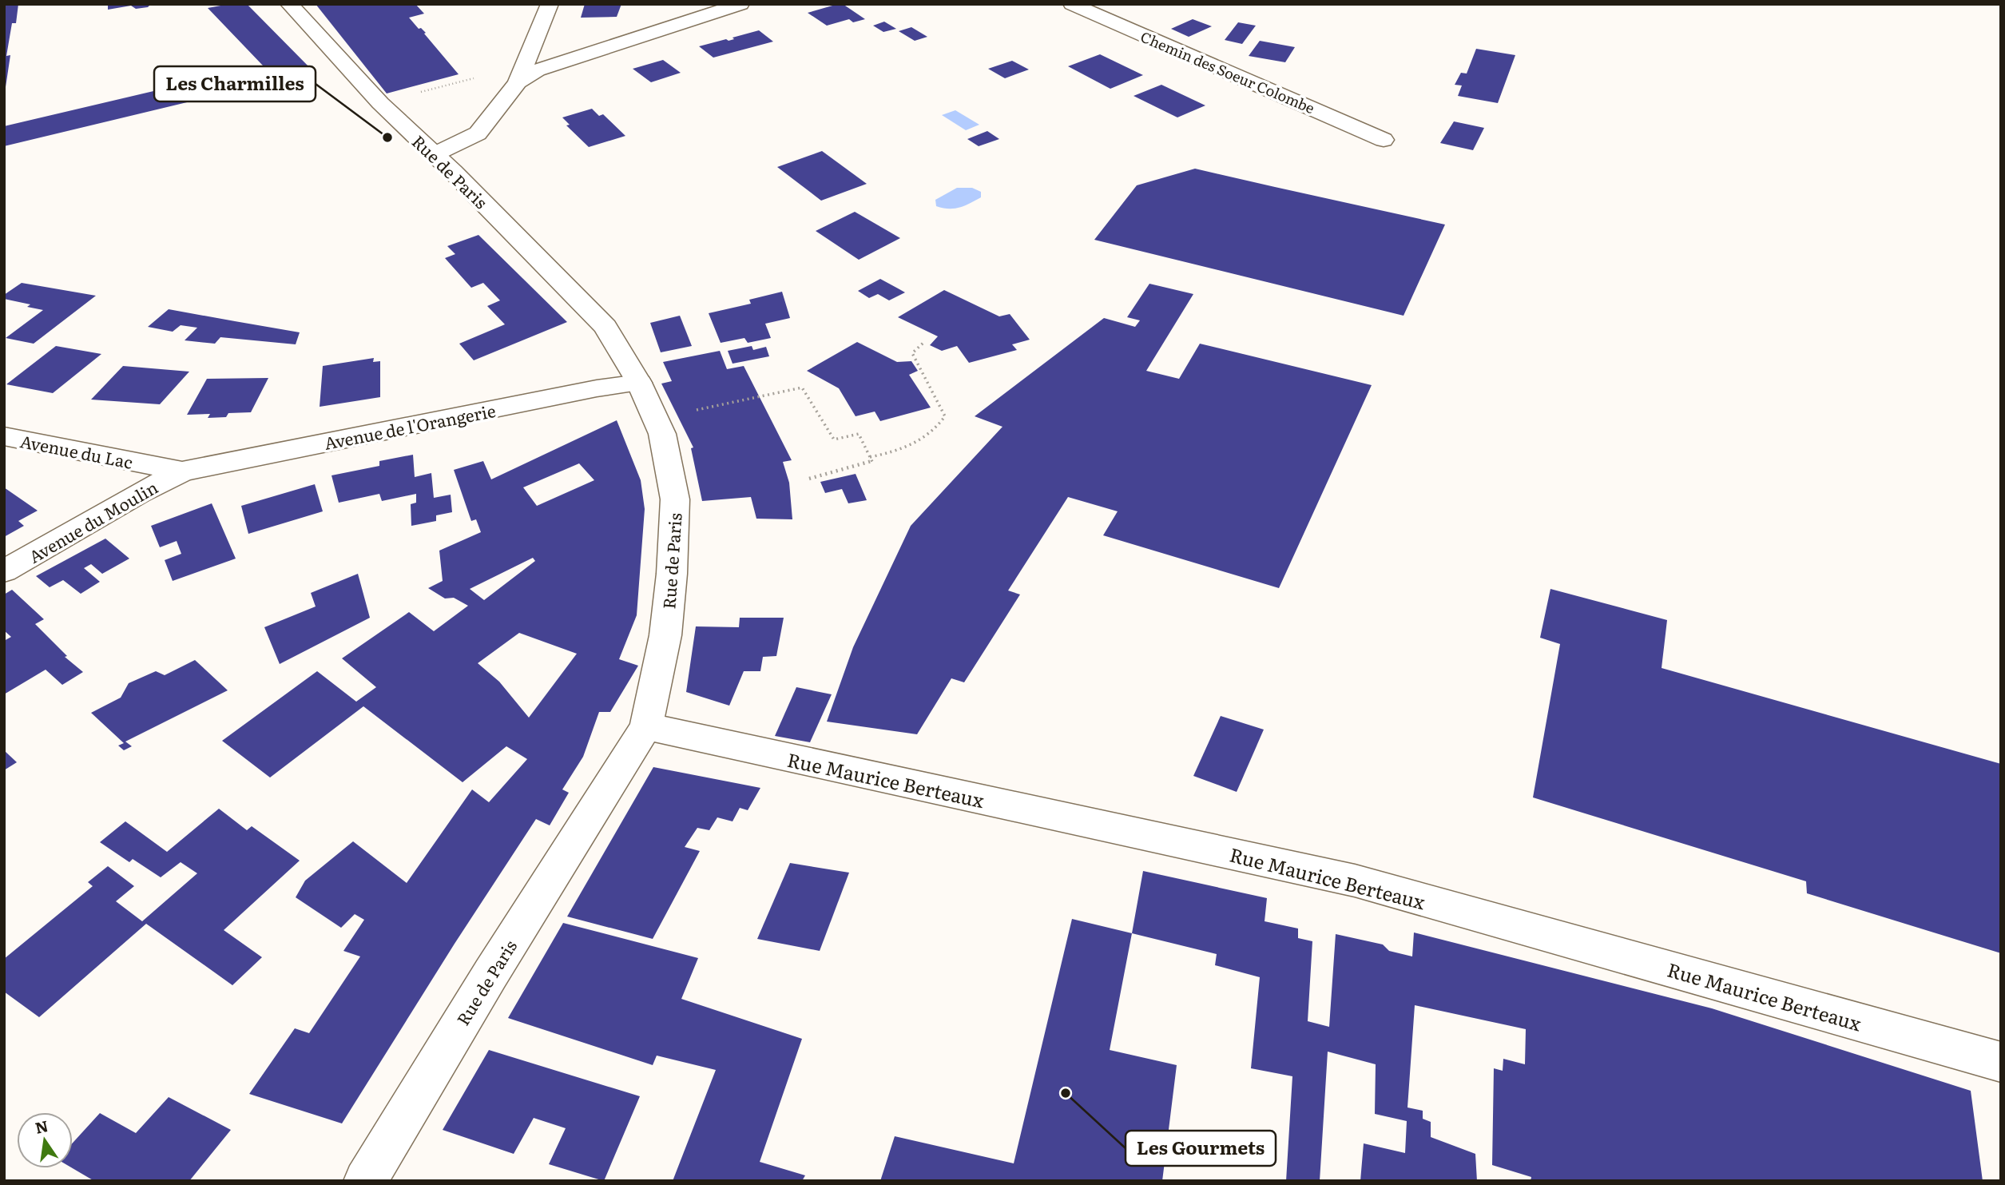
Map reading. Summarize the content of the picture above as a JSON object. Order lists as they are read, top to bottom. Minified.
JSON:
{"streets":{"street":["Chemin des Soeur Colombe","Rue de Paris","Avenue de l'Orangerie","Avenue du Lac","Avenue du Moulin","Rue Maurice Berteaux"]},"crossings":[["Rue de Paris","Avenue de l'Orangerie"],["Rue de Paris","Rue Maurice Berteaux"],["Avenue de l'Orangerie","Avenue du Lac"],["Avenue de l'Orangerie","Avenue du Moulin"],["Avenue du Lac","Avenue du Moulin"]],"places":["Les Charmilles","Les Gourmets"],"north":"top"}
